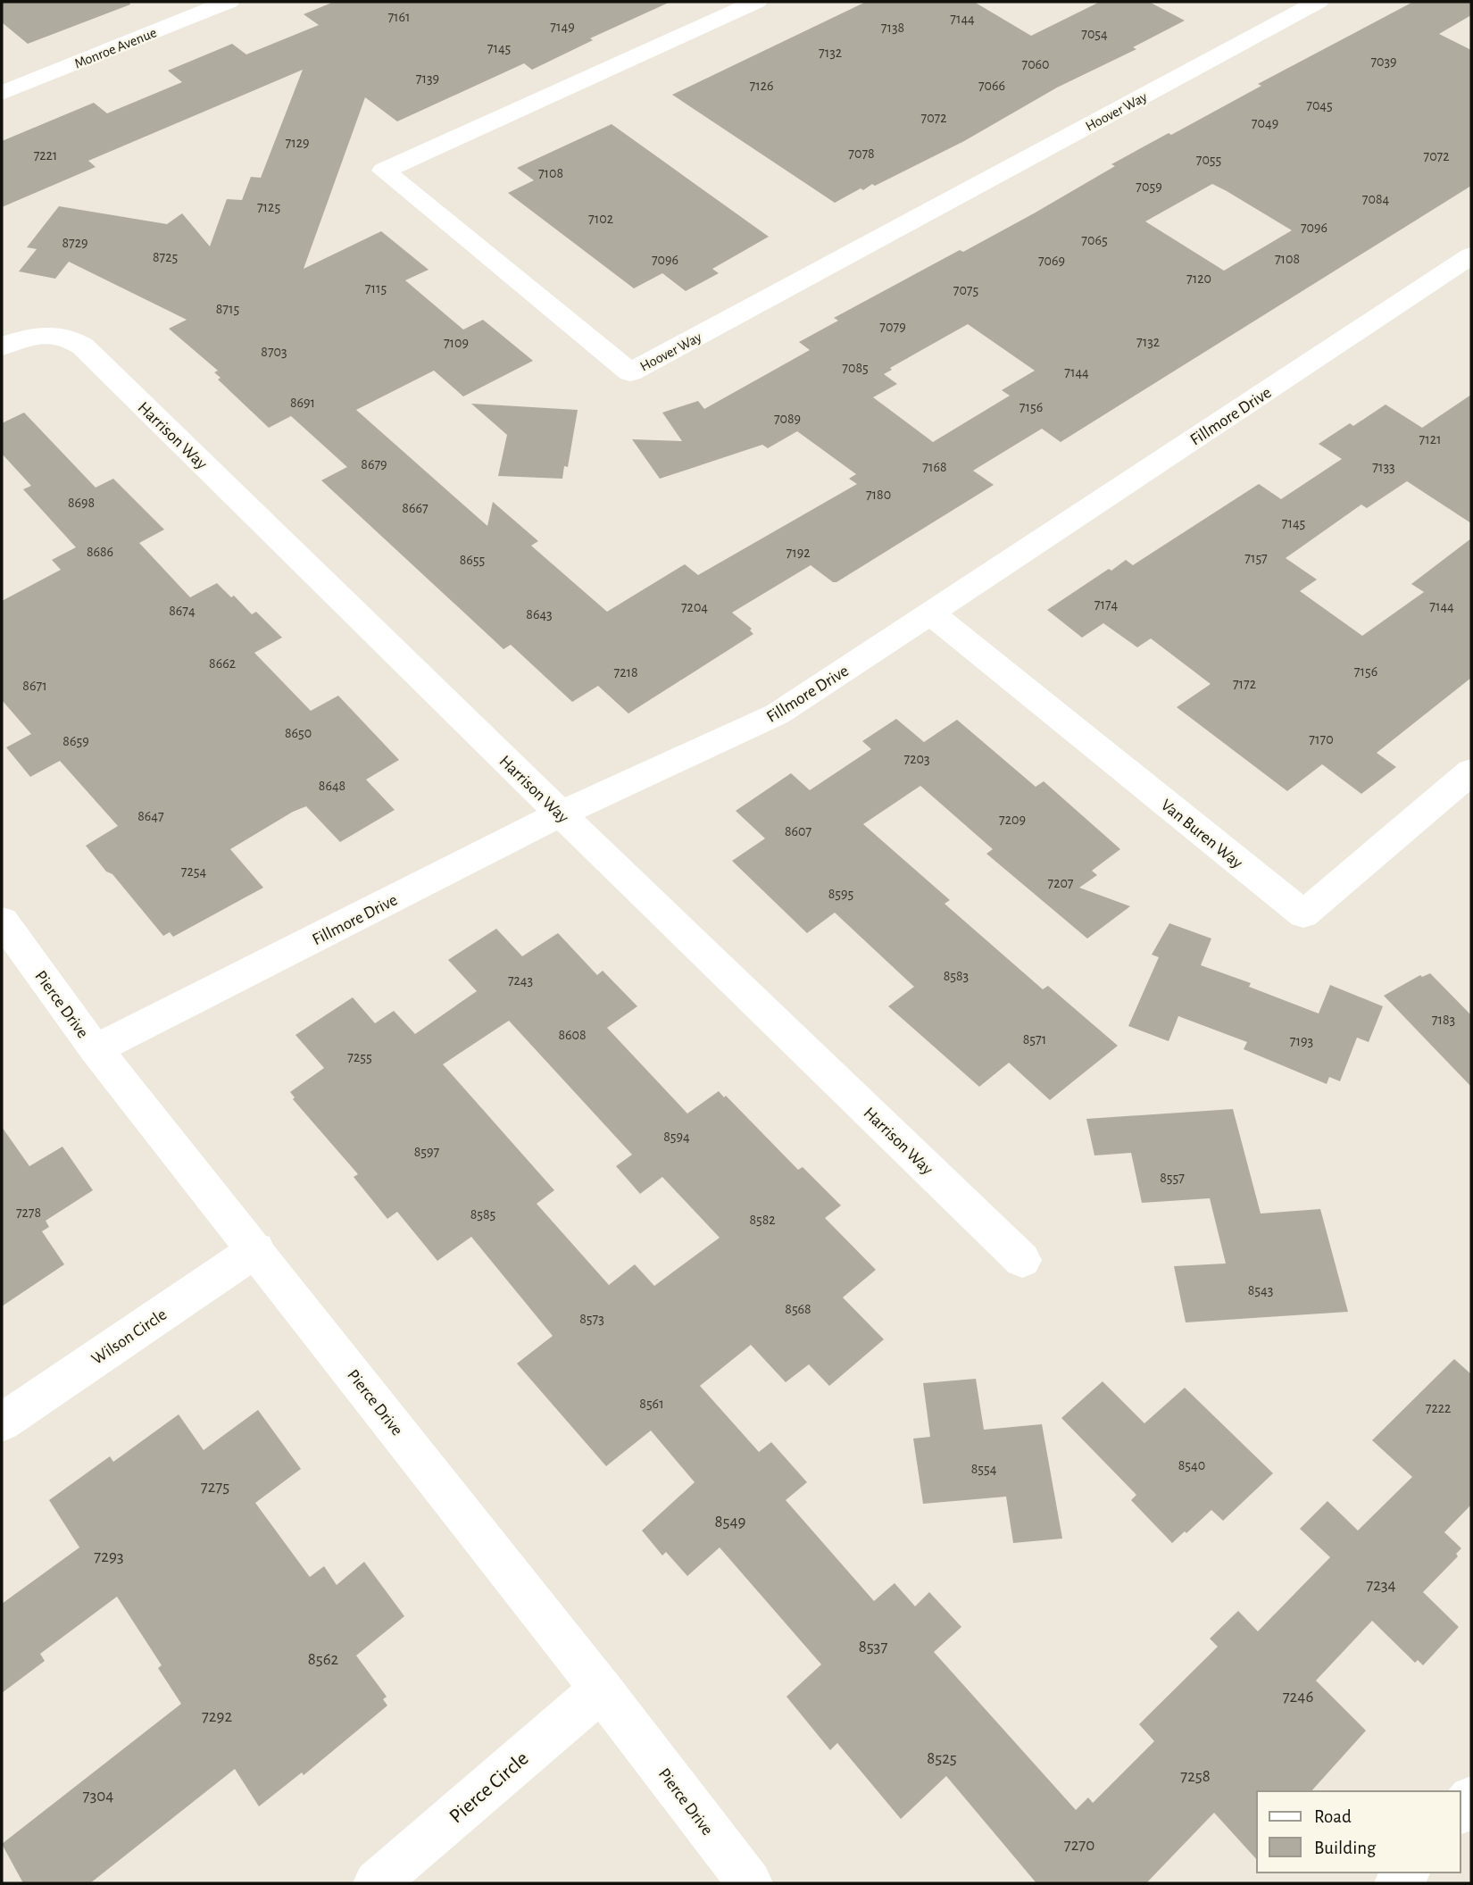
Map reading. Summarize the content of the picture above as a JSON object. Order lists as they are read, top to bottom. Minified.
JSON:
{"streets":{"street":["Monroe Avenue","Hoover Way","Fillmore Drive","Harrison Way","Van Buren Way","Pierce Drive","Wilson Circle","Pierce Circle"]},"crossings":[["Fillmore Drive","Harrison Way"],["Fillmore Drive","Van Buren Way"],["Fillmore Drive","Pierce Drive"],["Pierce Drive","Wilson Circle"],["Pierce Drive","Pierce Circle"]],"house_numbers":["7161","7144","7149","7138","7054","7145","7132","7039","7060","7139","7126","7066","7045","7072","7049","7129","7078","7221","7072","7055","7108","7059","7084","7125","7102","7096","7065","8729","8725","7108","7096","7069","7120","7115","7075","8715","7079","7132","7109","8703","7085","7144","8691","7156","7089","7121","8679","7168","7133","7180","8698","8667","7145","8686","7192","7157","8655","7174","7144","7204","8674","8643","8662","7156","7218","7172","8671","8650","7170","8659","7203","8648","8647","7209","8607","7254","7207","8595","8583","7243","7183","8608","8571","7193","7255","8594","8597","8557","7278","8585","8582","8543","8568","8573","8561","7222","8540","8554","7275","8549","7293","7234","8537","8562","7246","7292","8525","7258","7304","7270"],"legend":["Road","Building"]}
